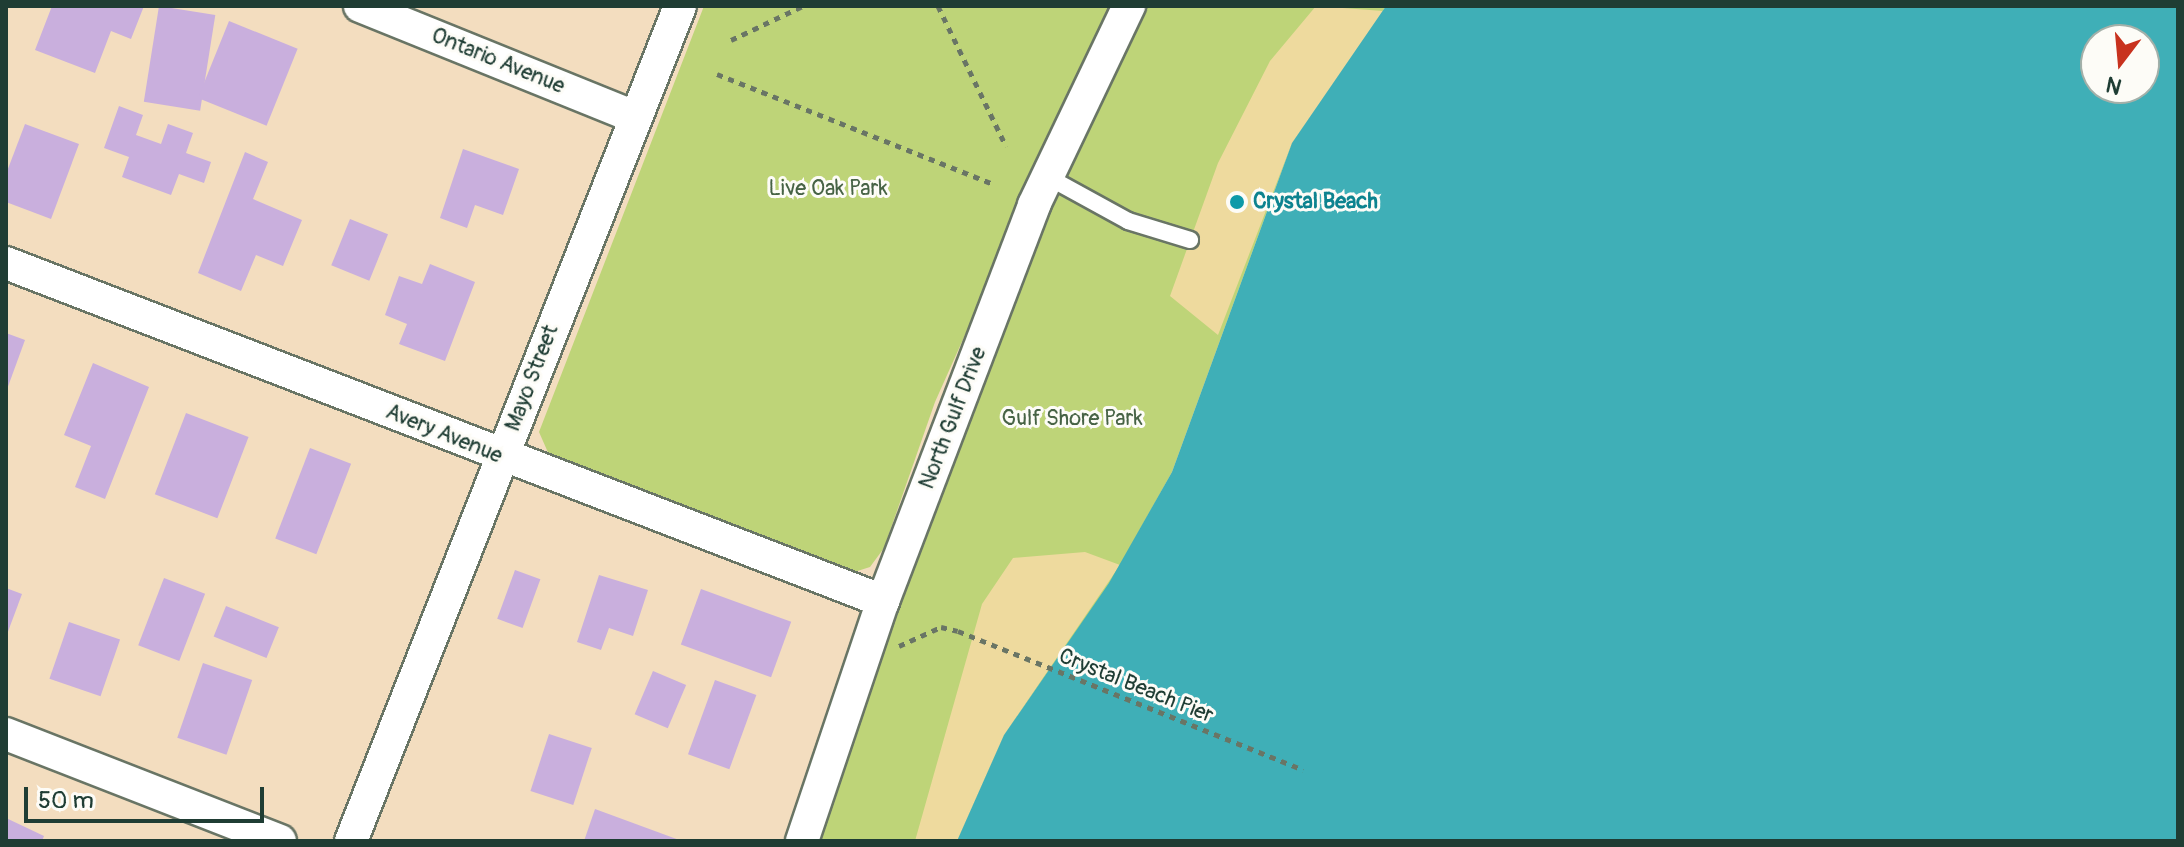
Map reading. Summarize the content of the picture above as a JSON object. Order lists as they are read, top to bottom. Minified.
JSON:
{"streets":{"street":["Ontario Avenue","Mayo Street","North Gulf Drive","Avery Avenue"],"path":["Crystal Beach Pier"]},"crossings":[["Ontario Avenue","Mayo Street"],["Mayo Street","Avery Avenue"],["North Gulf Drive","Avery Avenue"],["North Gulf Drive","Crystal Beach Pier"]],"parks":["Live Oak Park","Gulf Shore Park"],"places":["Crystal Beach"],"scale_bar":"50 m","north":"bottom"}
